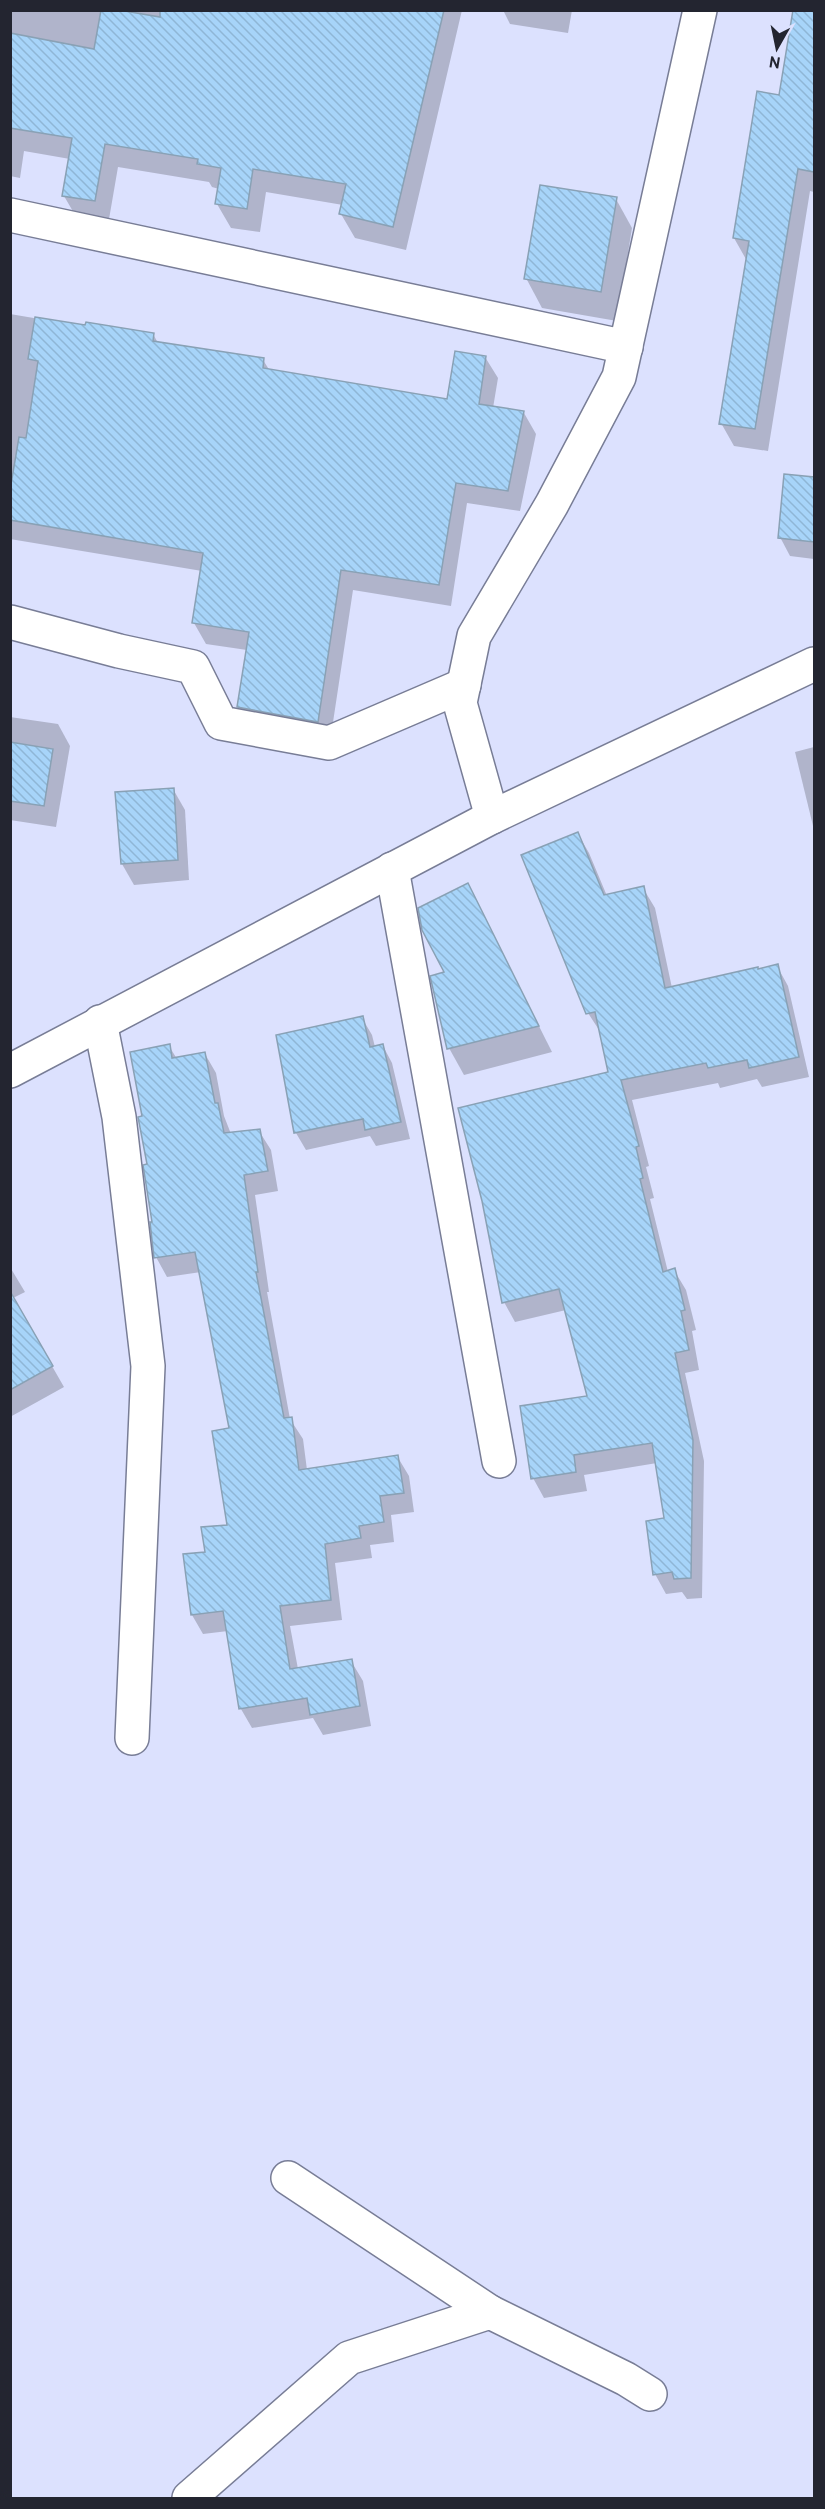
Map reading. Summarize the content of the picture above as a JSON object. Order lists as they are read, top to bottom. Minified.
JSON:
{"north":"bottom"}
